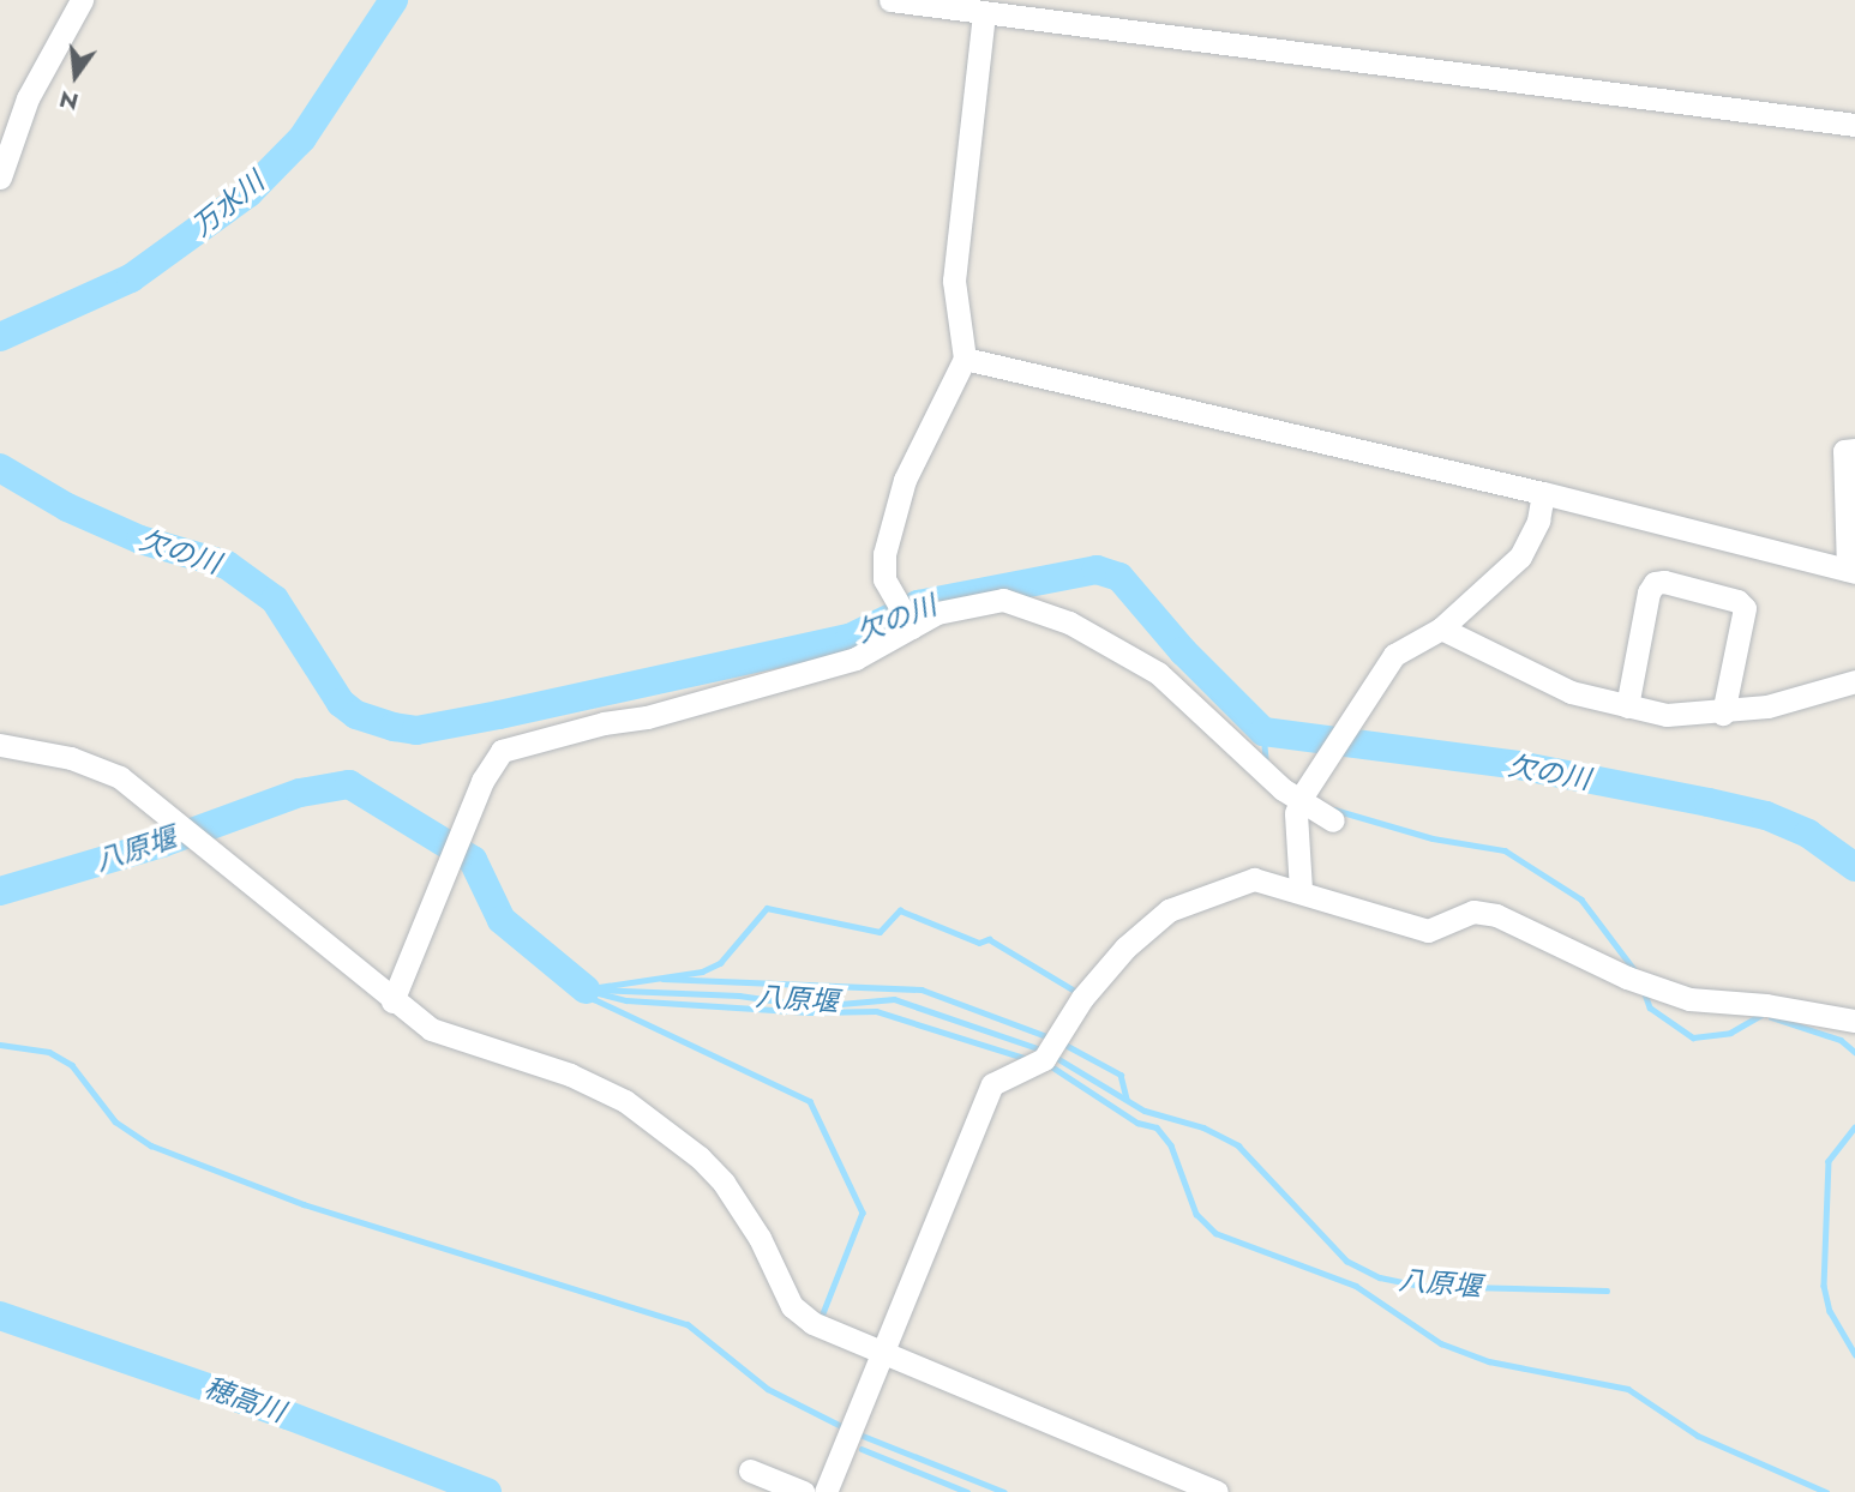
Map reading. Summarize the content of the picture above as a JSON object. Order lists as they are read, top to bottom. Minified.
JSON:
{"water":["万水川","欠の川","八原堰","穂高川"],"north":"bottom"}
